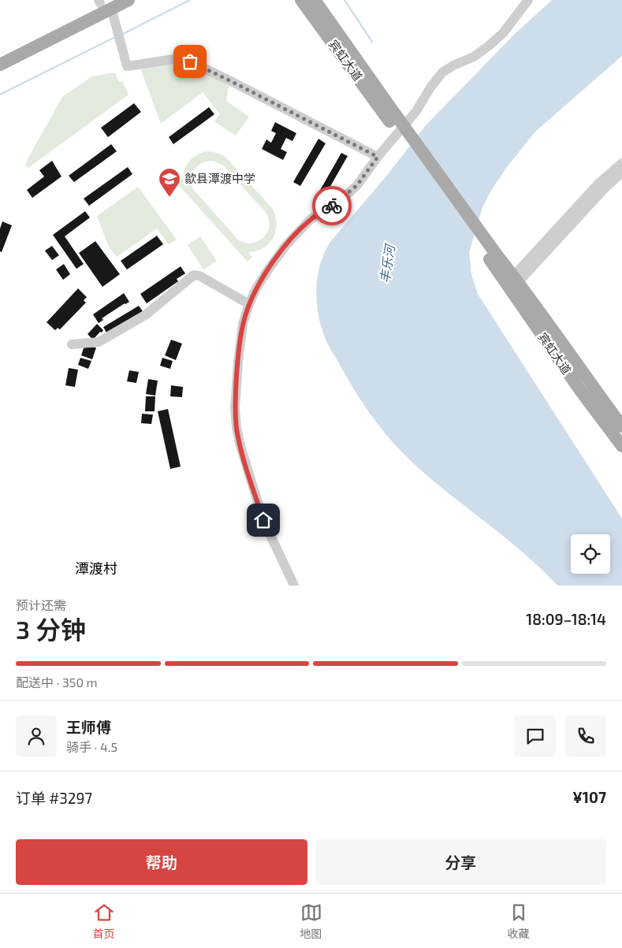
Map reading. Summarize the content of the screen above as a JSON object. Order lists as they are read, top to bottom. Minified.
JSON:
{"streets":{"main road":["宾虹大道"]},"districts":["潭渡村"],"water":["丰乐河"],"places":{"school or university":["歙县潭渡中学"]},"page":{"heading":["3 分钟","预计还需","18:09–18:14"],"panel":["王师傅","骑手 · 4.5","订单 #3297","¥107"],"bar":"配送中 · 350 m","buttons":["帮助","分享"],"tabs":["首页","地图","收藏"]}}
